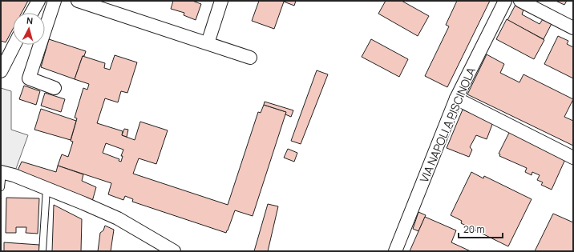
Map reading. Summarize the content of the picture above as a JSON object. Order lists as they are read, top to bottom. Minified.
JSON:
{"streets":{"street":["VIA NAPOLI A PISCINOLA"]},"scale_bar":"20 m","north":"top"}
